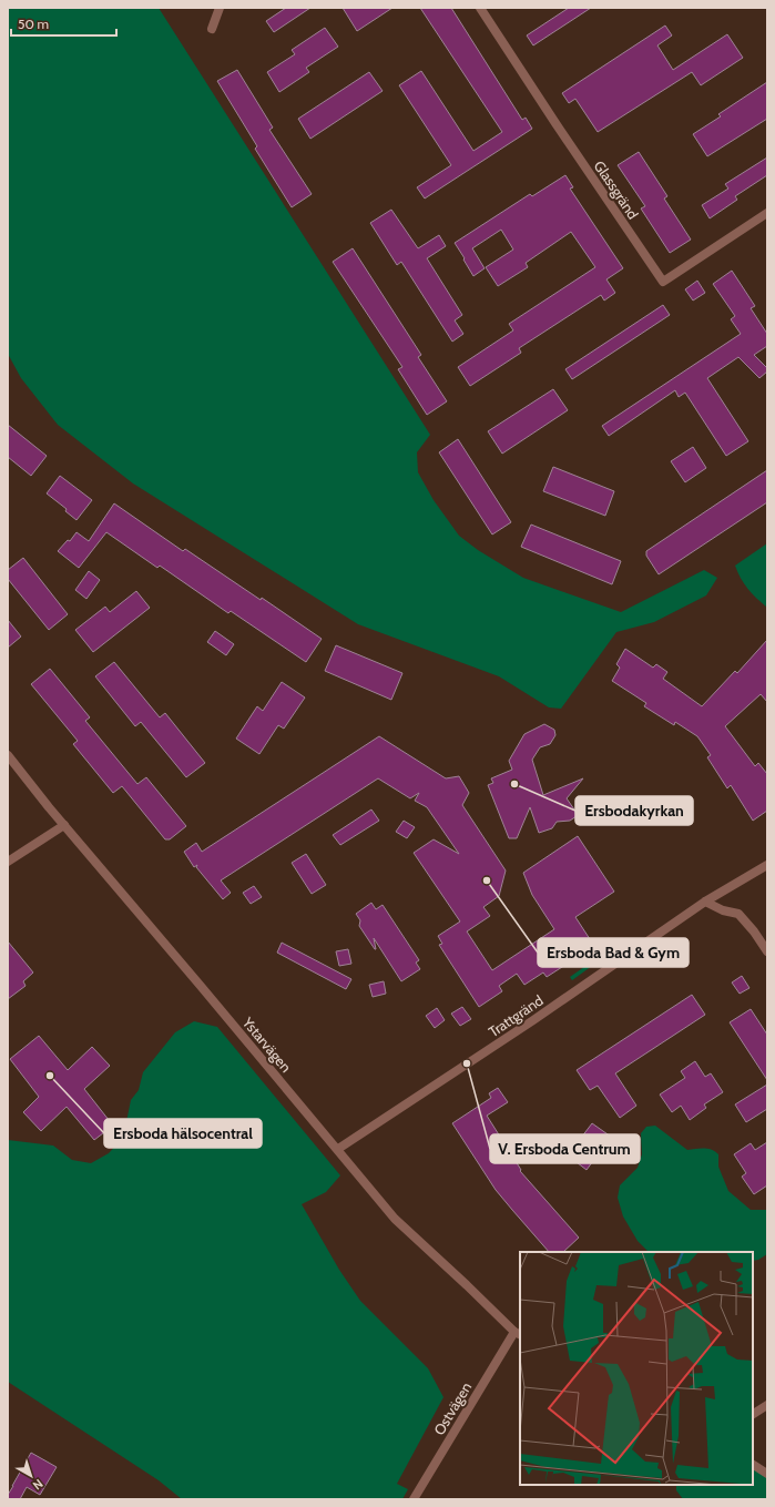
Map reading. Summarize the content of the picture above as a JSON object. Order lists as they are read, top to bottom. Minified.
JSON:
{"streets":{"street":["Glassgränd","Trattgränd","Ystarvägen","Ostvägen"]},"crossings":[["Trattgränd","Ystarvägen"],["Ystarvägen","Ostvägen"]],"places":["Ersbodakyrkan","Ersboda Bad & Gym","V. Ersboda Centrum","Ersboda hälsocentral"],"scale_bar":"50 m","north":"bottom right"}
